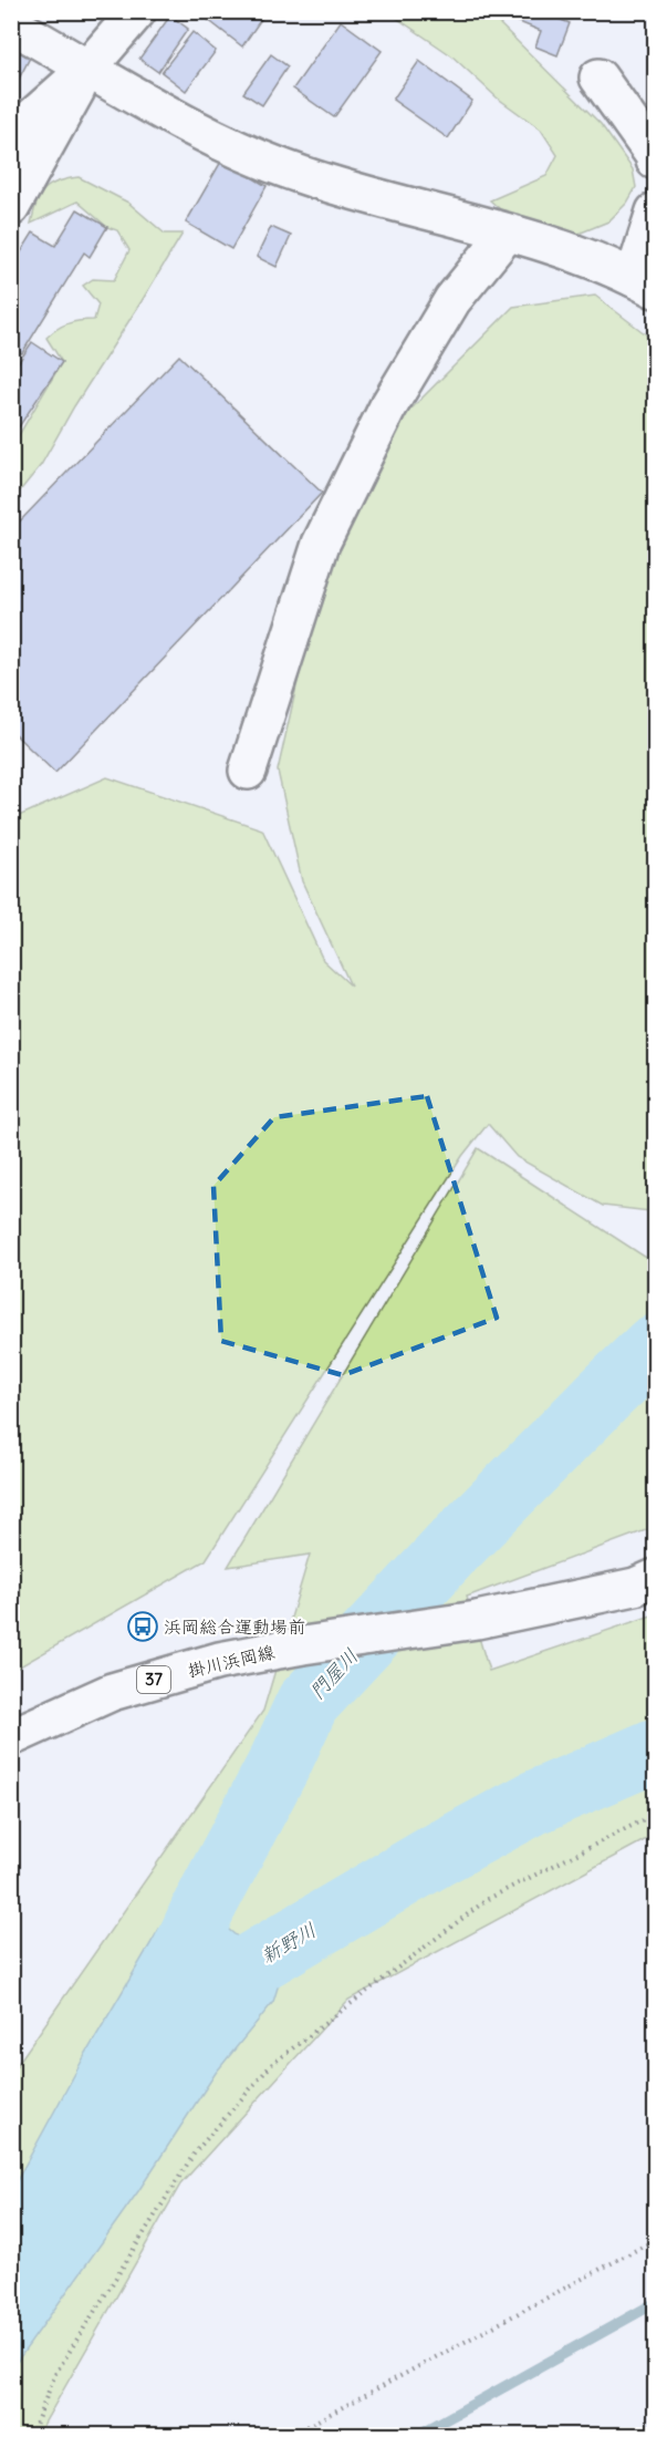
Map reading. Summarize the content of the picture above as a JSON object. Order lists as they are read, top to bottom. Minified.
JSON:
{"streets":{"street":["掛川浜岡線","37"]},"water":["門屋川","新野川"],"places":{"bus stop":["浜岡総合運動場前"]}}
